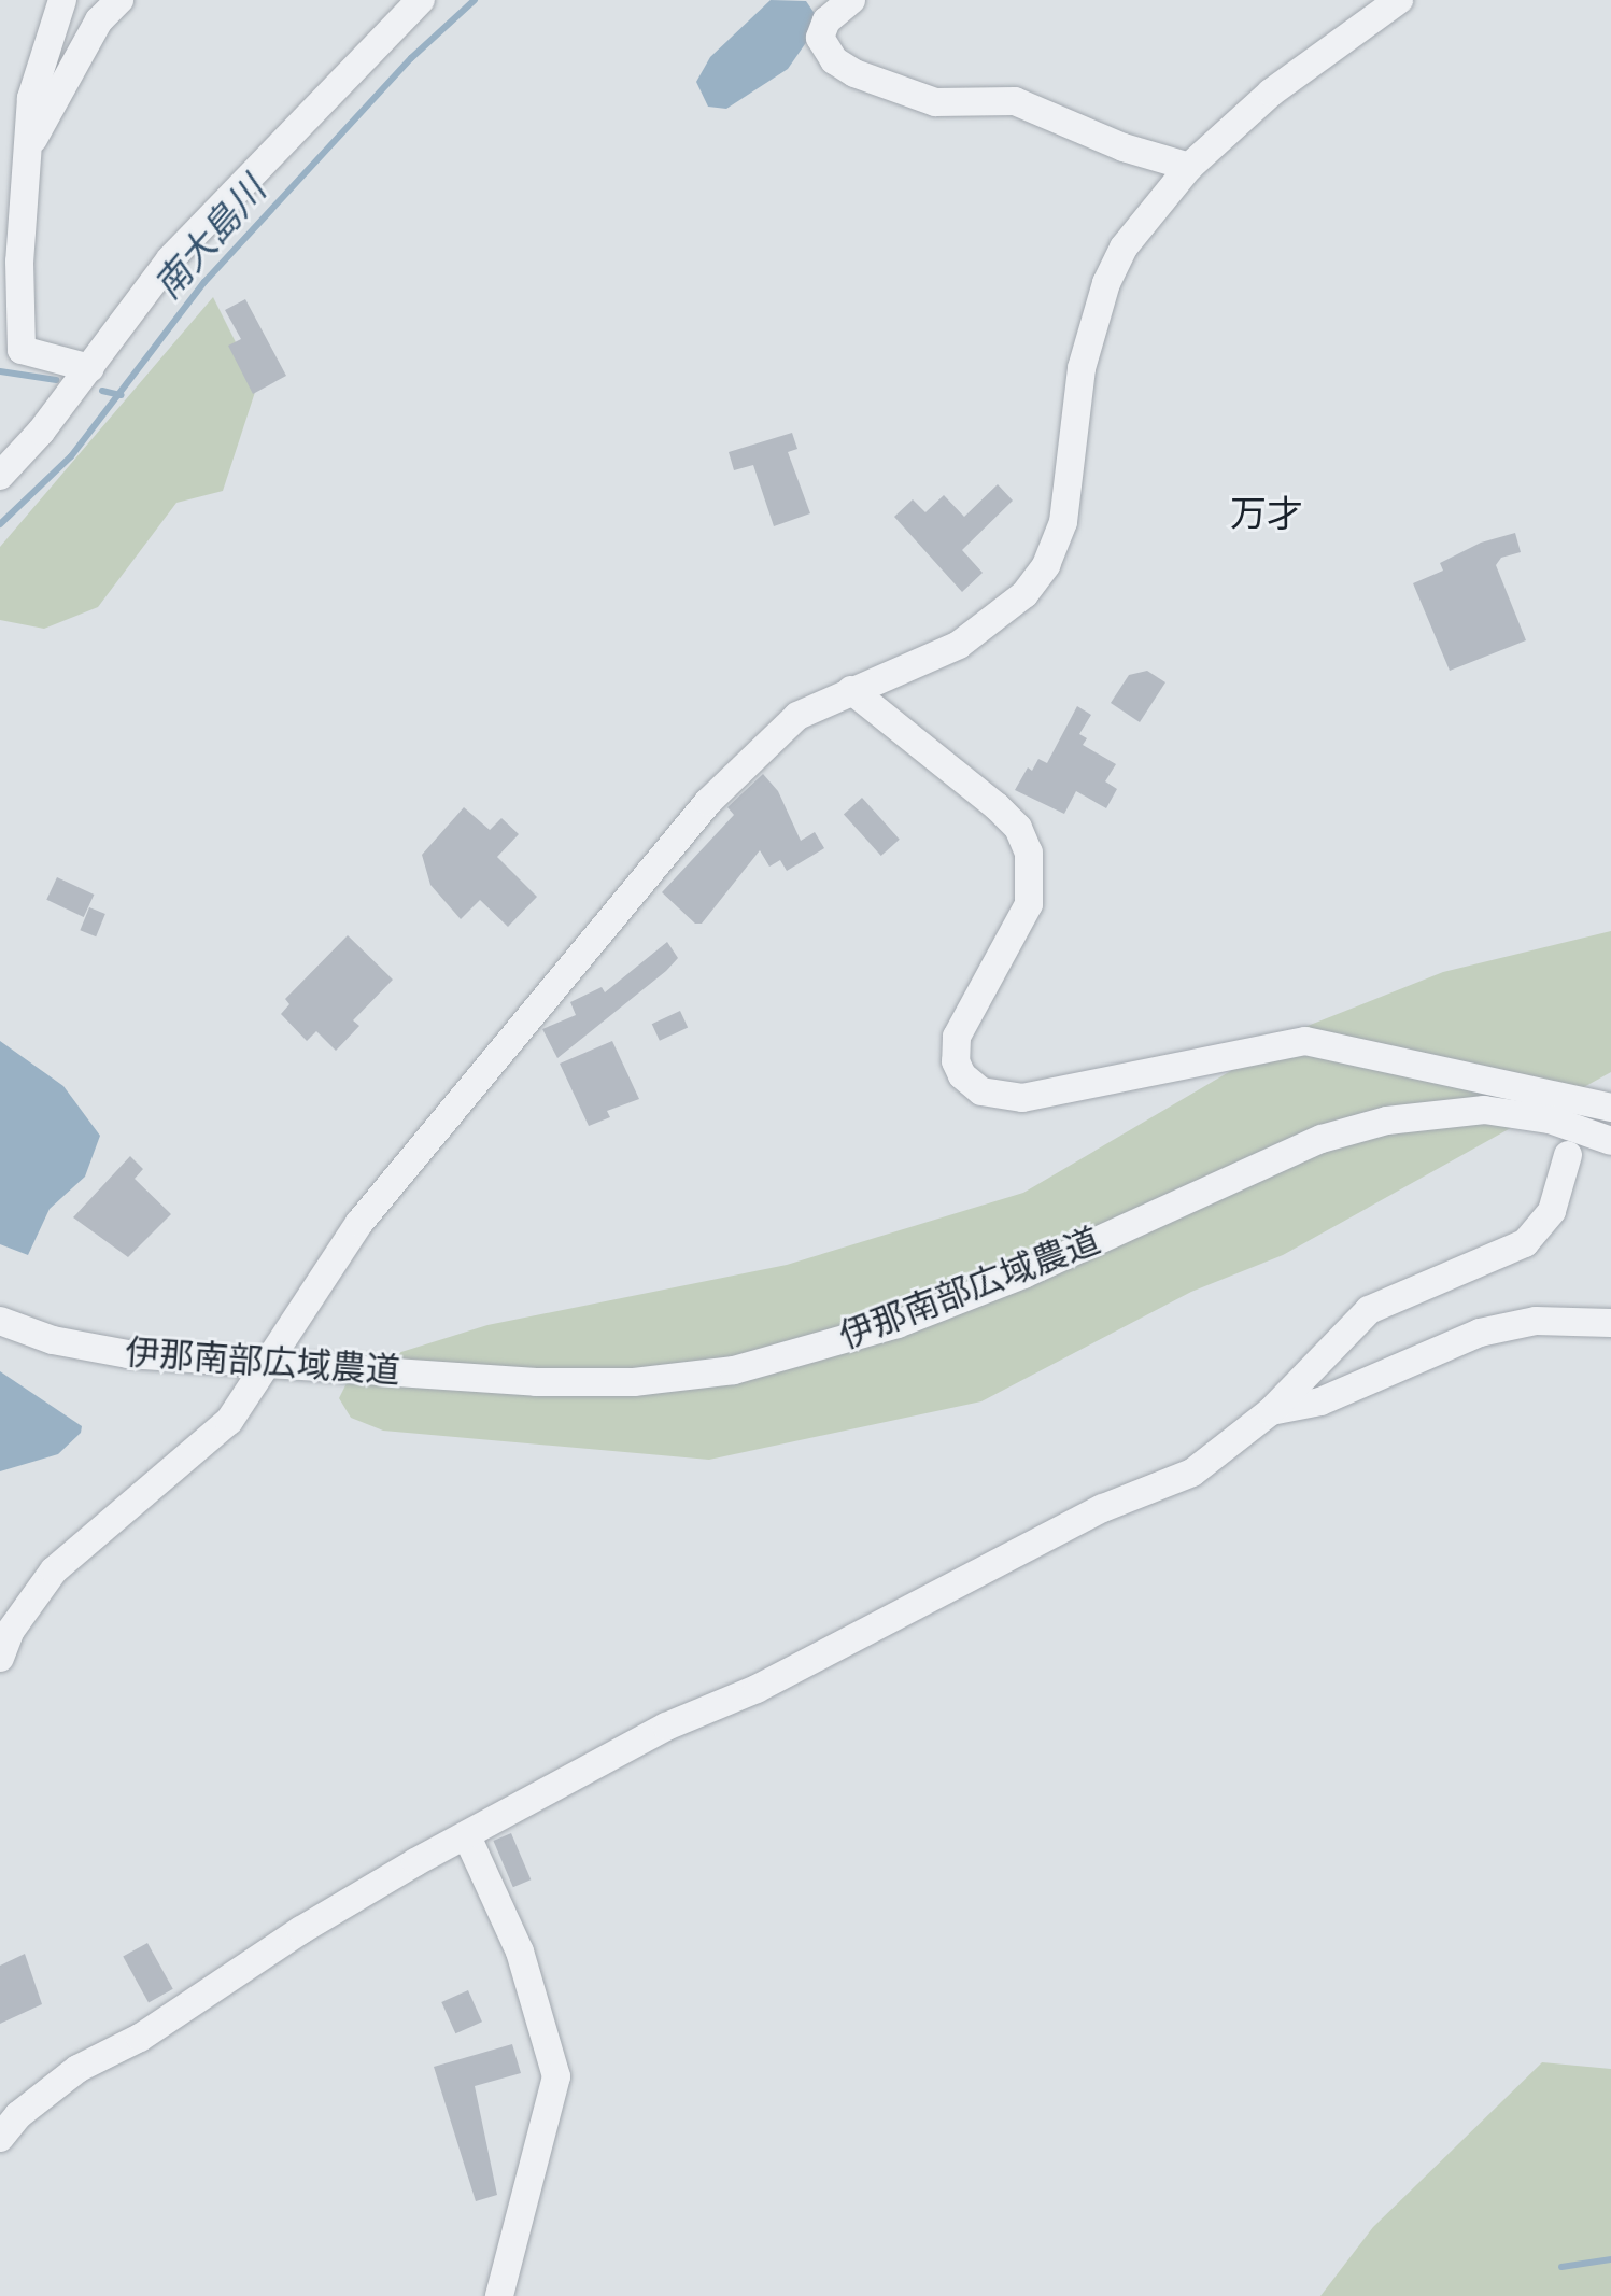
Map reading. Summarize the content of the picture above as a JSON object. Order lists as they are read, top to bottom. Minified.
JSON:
{"streets":{"street":["伊那南部広域農道"]},"districts":["万才"],"water":["南大島川"]}
